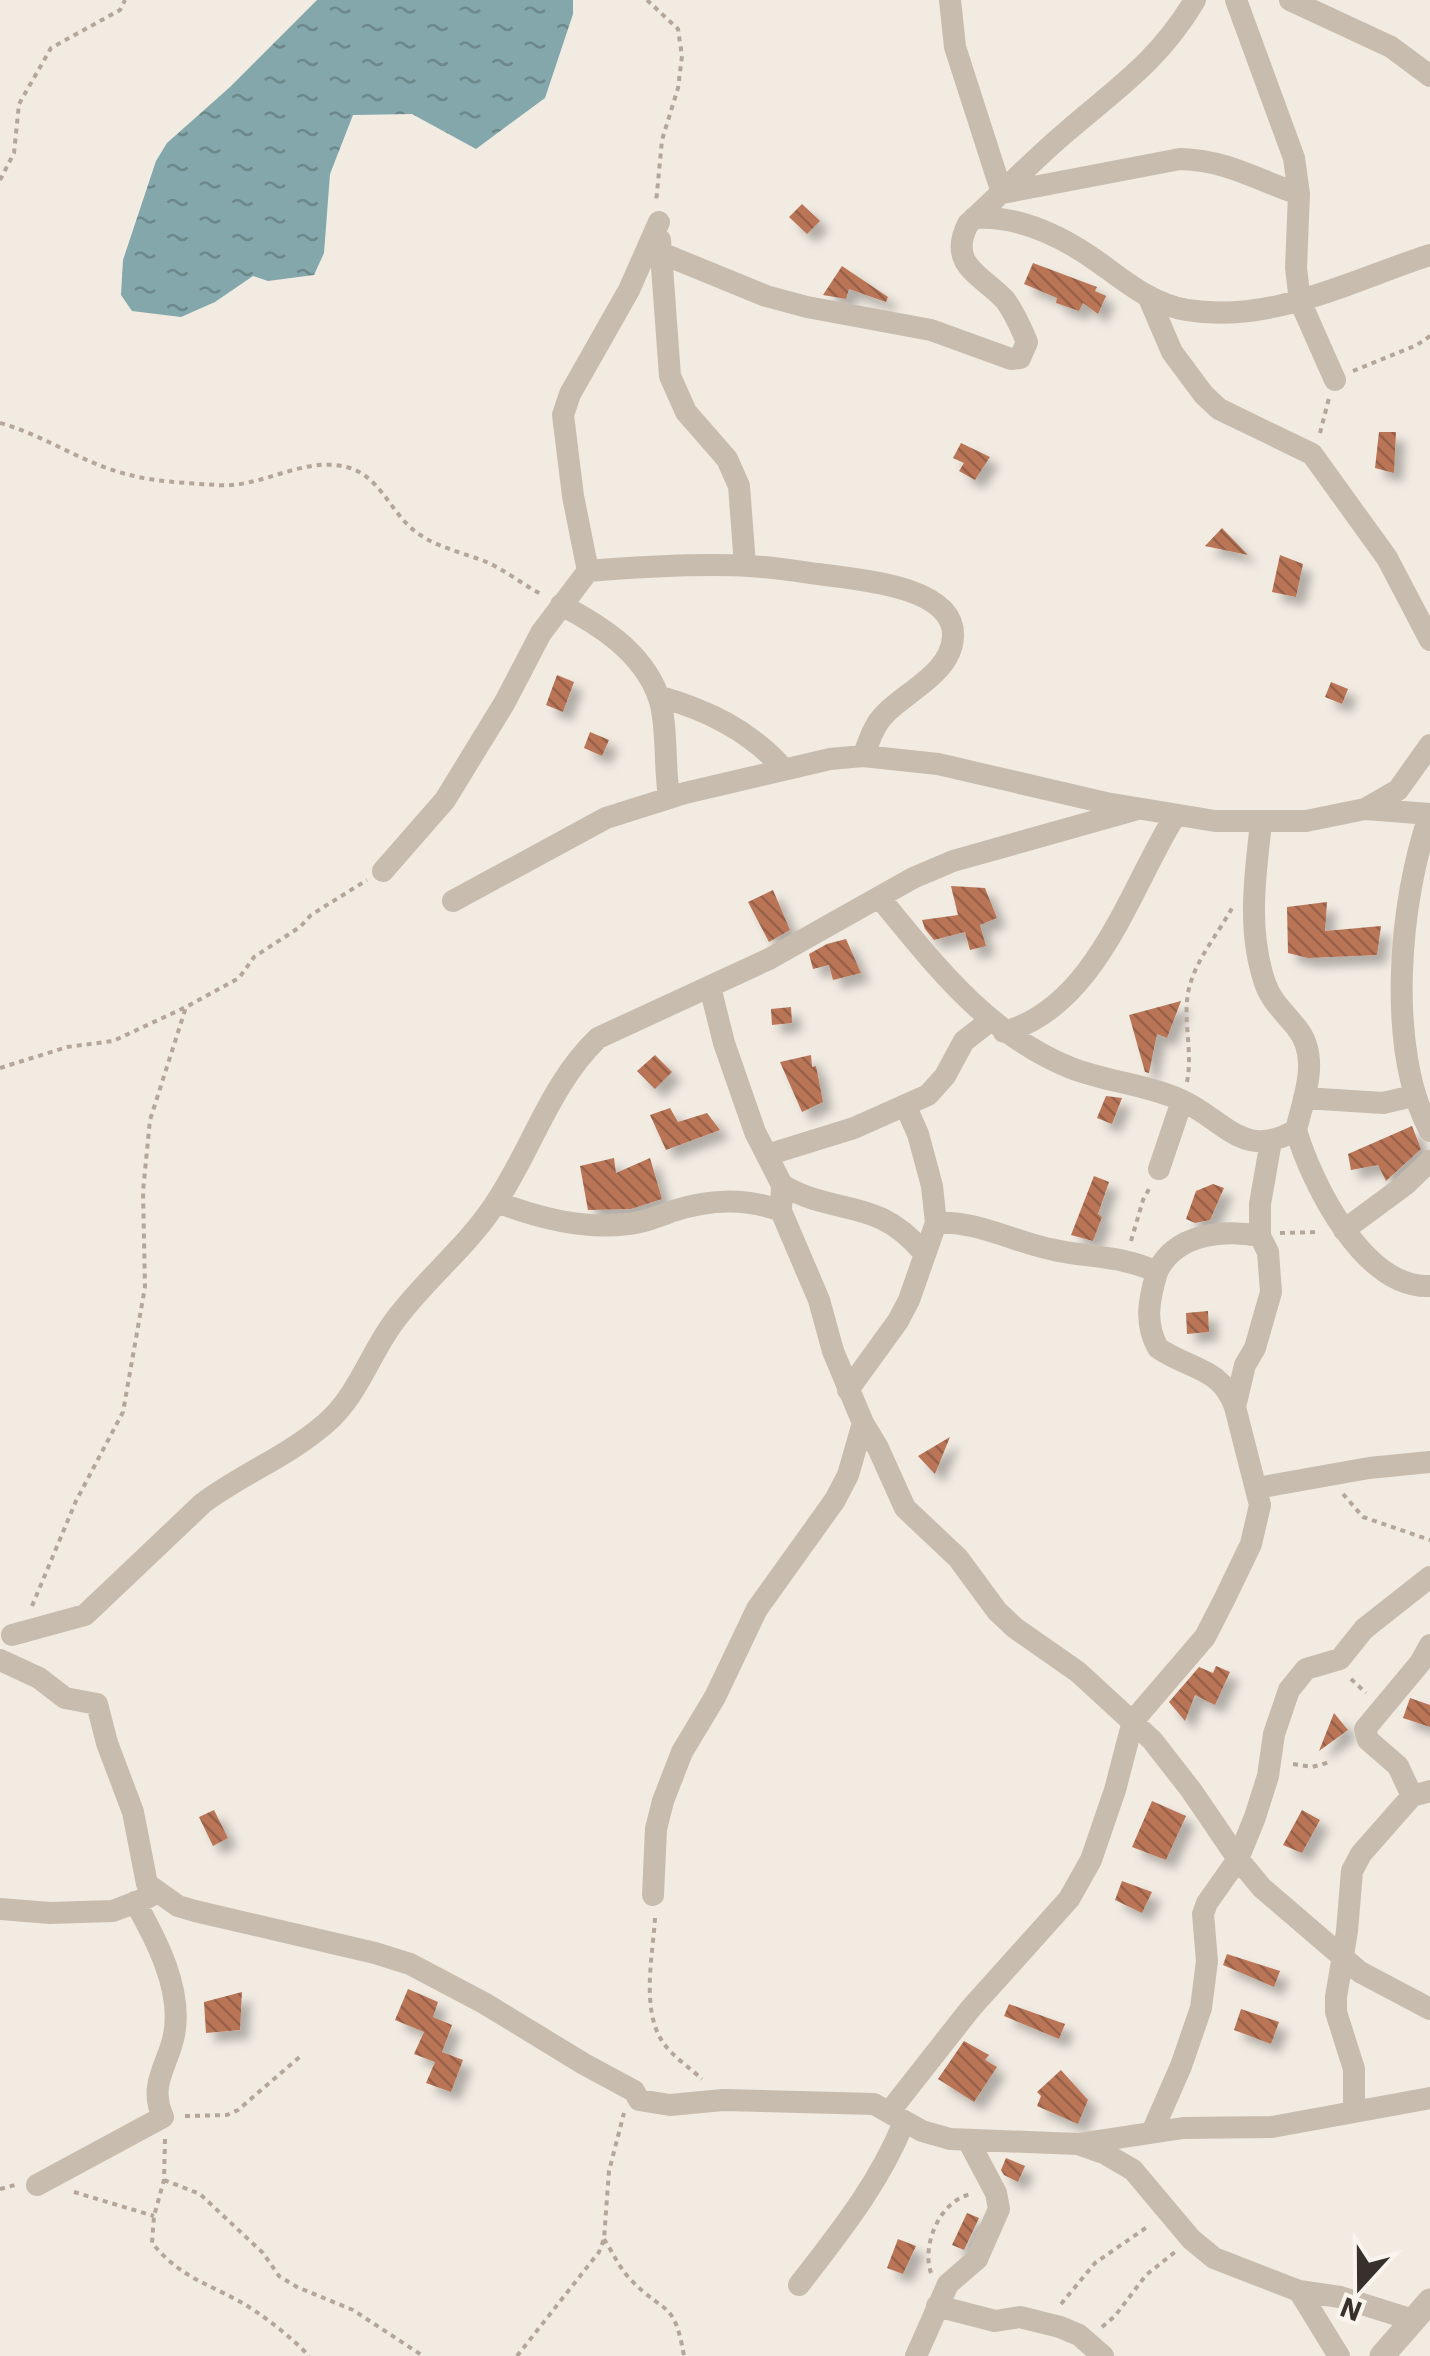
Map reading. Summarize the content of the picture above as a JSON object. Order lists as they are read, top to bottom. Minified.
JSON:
{"north":"bottom"}
